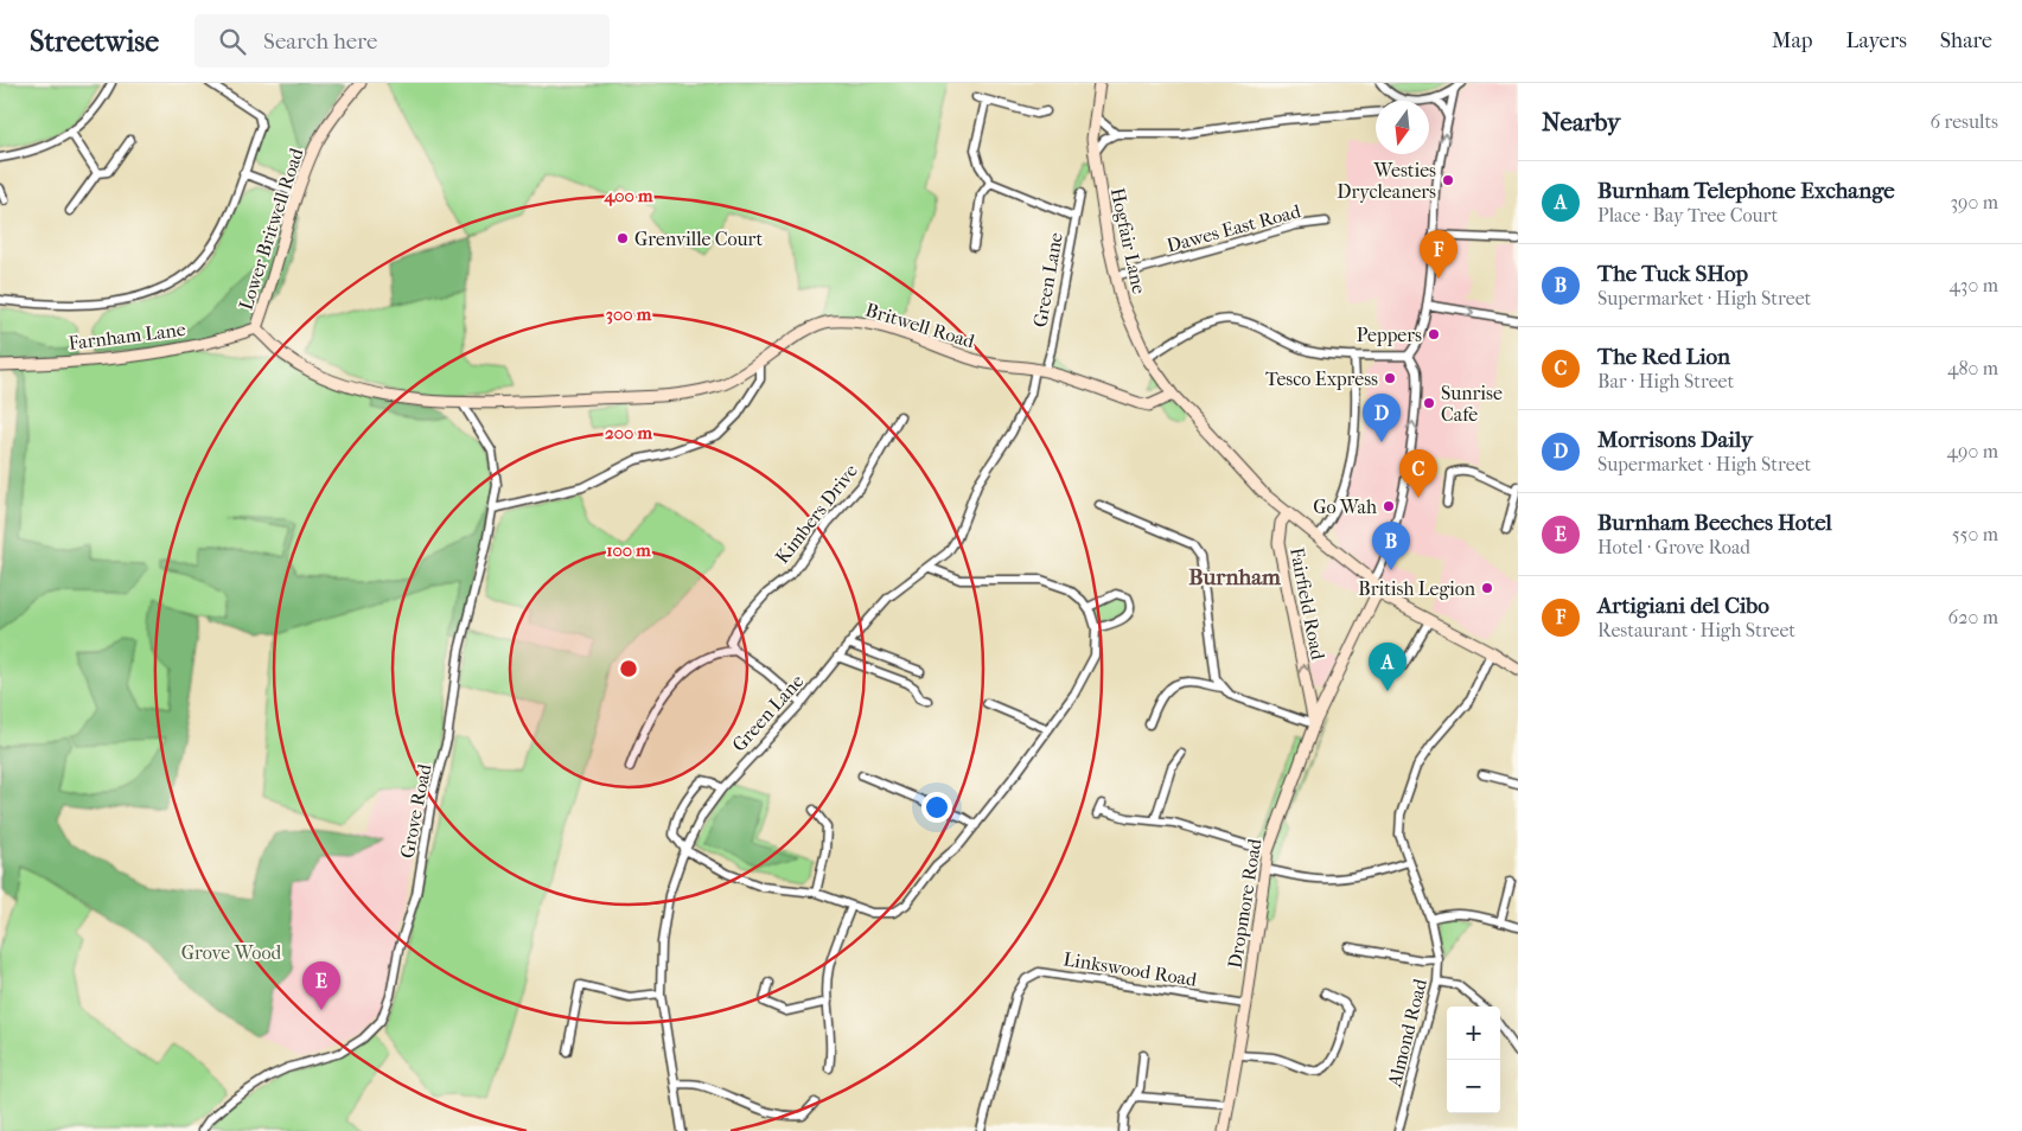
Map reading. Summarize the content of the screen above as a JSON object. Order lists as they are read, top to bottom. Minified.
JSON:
{"streets":{"street":["Dawes East Road","Lower Britwell Road","Hogfair Lane","Green Lane","Britwell Road","Farnham Lane","Kimbers Drive","Fairfield Road","Grove Road","Dropmore Road","Linkswood Road","Almond Road"]},"crossings":[["Dawes East Road","Hogfair Lane"],["Lower Britwell Road","Britwell Road"],["Lower Britwell Road","Farnham Lane"],["Hogfair Lane","Britwell Road"],["Green Lane","Britwell Road"],["Britwell Road","Farnham Lane"],["Britwell Road","Grove Road"],["Fairfield Road","Dropmore Road"],["Dropmore Road","Linkswood Road"]],"one_way":["Fairfield Road"],"districts":["Burnham"],"parks":["Grove Wood"],"places":["Westies Drycleaners","Grenville Court","Peppers","Tesco Express","Sunrise Cafe","Go Wah","British Legion"],"north":"bottom","page":{"header":"Streetwise","search":"Search here","nav":["Map","Layers","Share"],"heading":["Nearby","6 results"],"list":[{"mark":"A","name":"Burnham Telephone Exchange","note":"Place · Bay Tree Court","value":"390 m"},{"mark":"B","name":"The Tuck SHop","note":"Supermarket · High Street","value":"430 m"},{"mark":"C","name":"The Red Lion","note":"Bar · High Street","value":"480 m"},{"mark":"D","name":"Morrisons Daily","note":"Supermarket · High Street","value":"490 m"},{"mark":"E","name":"Burnham Beeches Hotel","note":"Hotel · Grove Road","value":"550 m"},{"mark":"F","name":"Artigiani del Cibo","note":"Restaurant · High Street","value":"620 m"}],"pins":["F","D","C","B","A","E"],"map_buttons":["+","−"]},"rings":["400 m","300 m","200 m","100 m"]}
